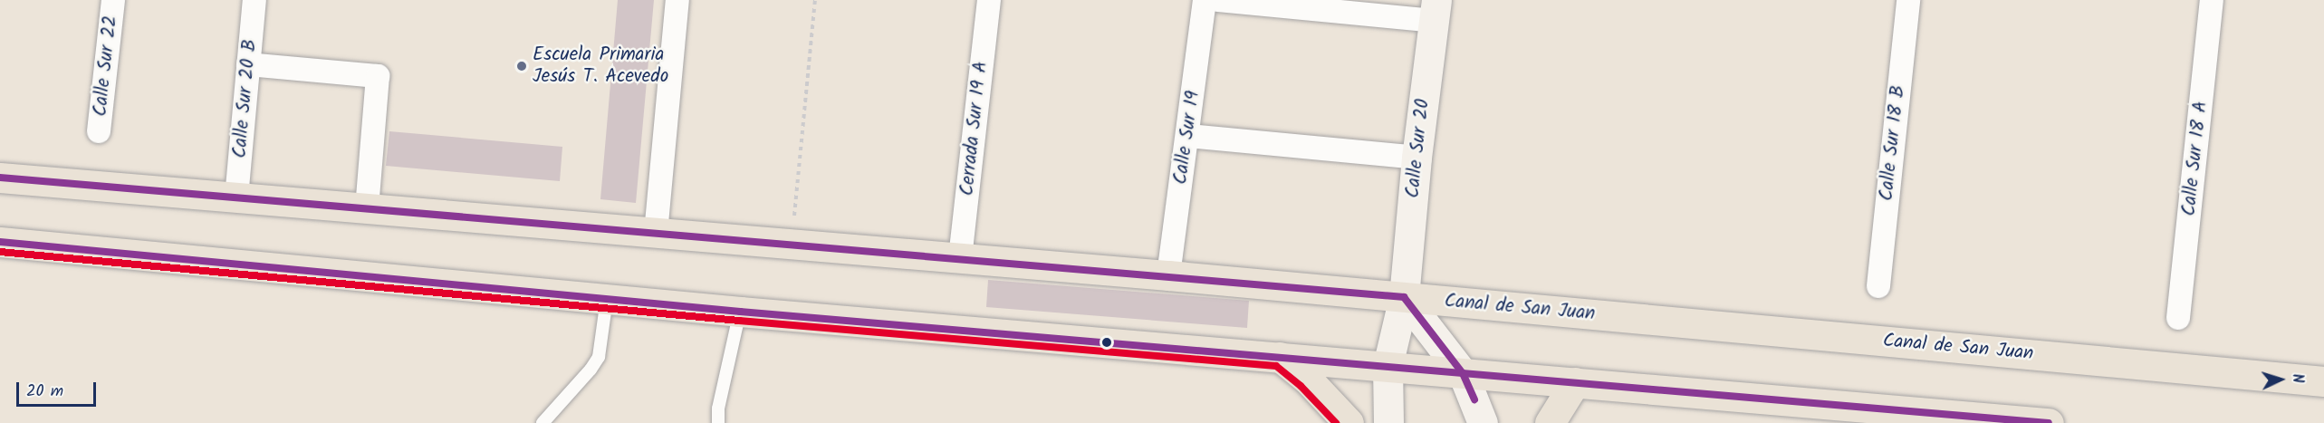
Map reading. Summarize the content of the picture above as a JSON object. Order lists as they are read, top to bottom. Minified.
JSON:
{"streets":{"main road":["Canal de San Juan"],"street":["Calle Sur 22","Calle Sur 20 B","Cerrada Sur 19 A","Calle Sur 19","Calle Sur 18 B","Calle Sur 20","Calle Sur 18 A"]},"crossings":[["Calle Sur 20 B","Canal de San Juan"],["Cerrada Sur 19 A","Canal de San Juan"],["Calle Sur 19","Canal de San Juan"],["Calle Sur 20","Canal de San Juan"]],"places":["Escuela Primaria Jesús T. Acevedo"],"scale_bar":"20 m","north":"right"}
